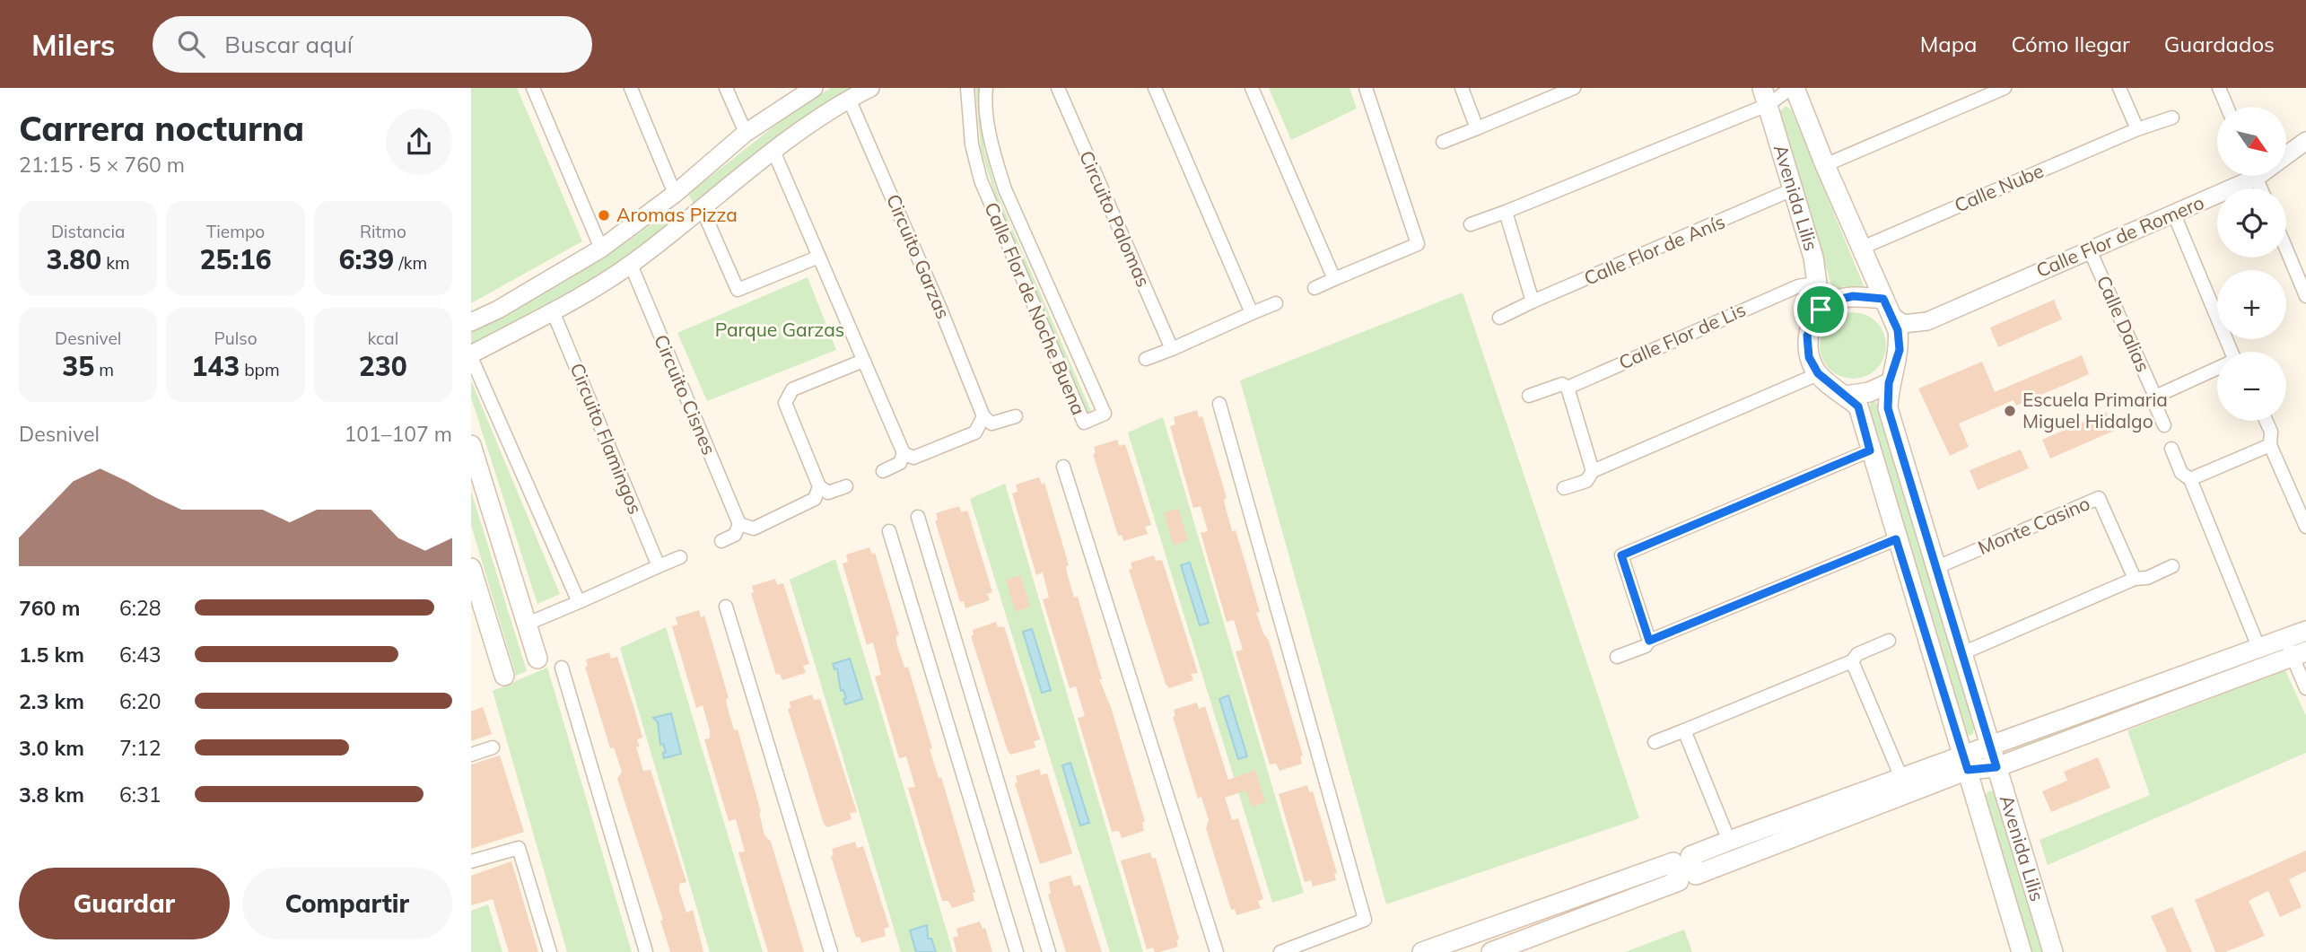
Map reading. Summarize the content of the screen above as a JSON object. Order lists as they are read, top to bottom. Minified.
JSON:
{"streets":{"main road":["Avenida Lilis"],"street":["Calle Nube","Circuito Palomas","Calle Flor de Romero","Calle Flor de Anís","Circuito Garzas","Calle Flor de Noche Buena","Calle Dalias","Calle Flor de Lis","Circuito Cisnes","Circuito Flamingos","Monte Casino"]},"crossings":[["Calle Nube","Avenida Lilis"],["Avenida Lilis","Calle Flor de Romero"],["Avenida Lilis","Calle Flor de Anís"],["Avenida Lilis","Calle Flor de Lis"],["Avenida Lilis","Monte Casino"],["Calle Flor de Romero","Calle Dalias"]],"parks":["Parque Garzas"],"places":["Aromas Pizza","Escuela Primaria Miguel Hidalgo"],"north":"bottom right","page":{"header":"Milers","search":"Buscar aquí","nav":["Mapa","Cómo llegar","Guardados"],"heading":["Carrera nocturna","21:15 · 5 × 760 m"],"map_buttons":["+","−"],"stats":[["Distancia","3.80 km"],["Tiempo","25:16"],["Ritmo","6:39 /km"],["Desnivel","35 m"],["Pulso","143 bpm"],["kcal","230"]],"chart":["Desnivel","101–107 m"],"list":[{"name":"760 m","note":"6:28"},{"name":"1.5 km","note":"6:43"},{"name":"2.3 km","note":"6:20"},{"name":"3.0 km","note":"7:12"},{"name":"3.8 km","note":"6:31"}],"buttons":["Guardar","Compartir"]}}
